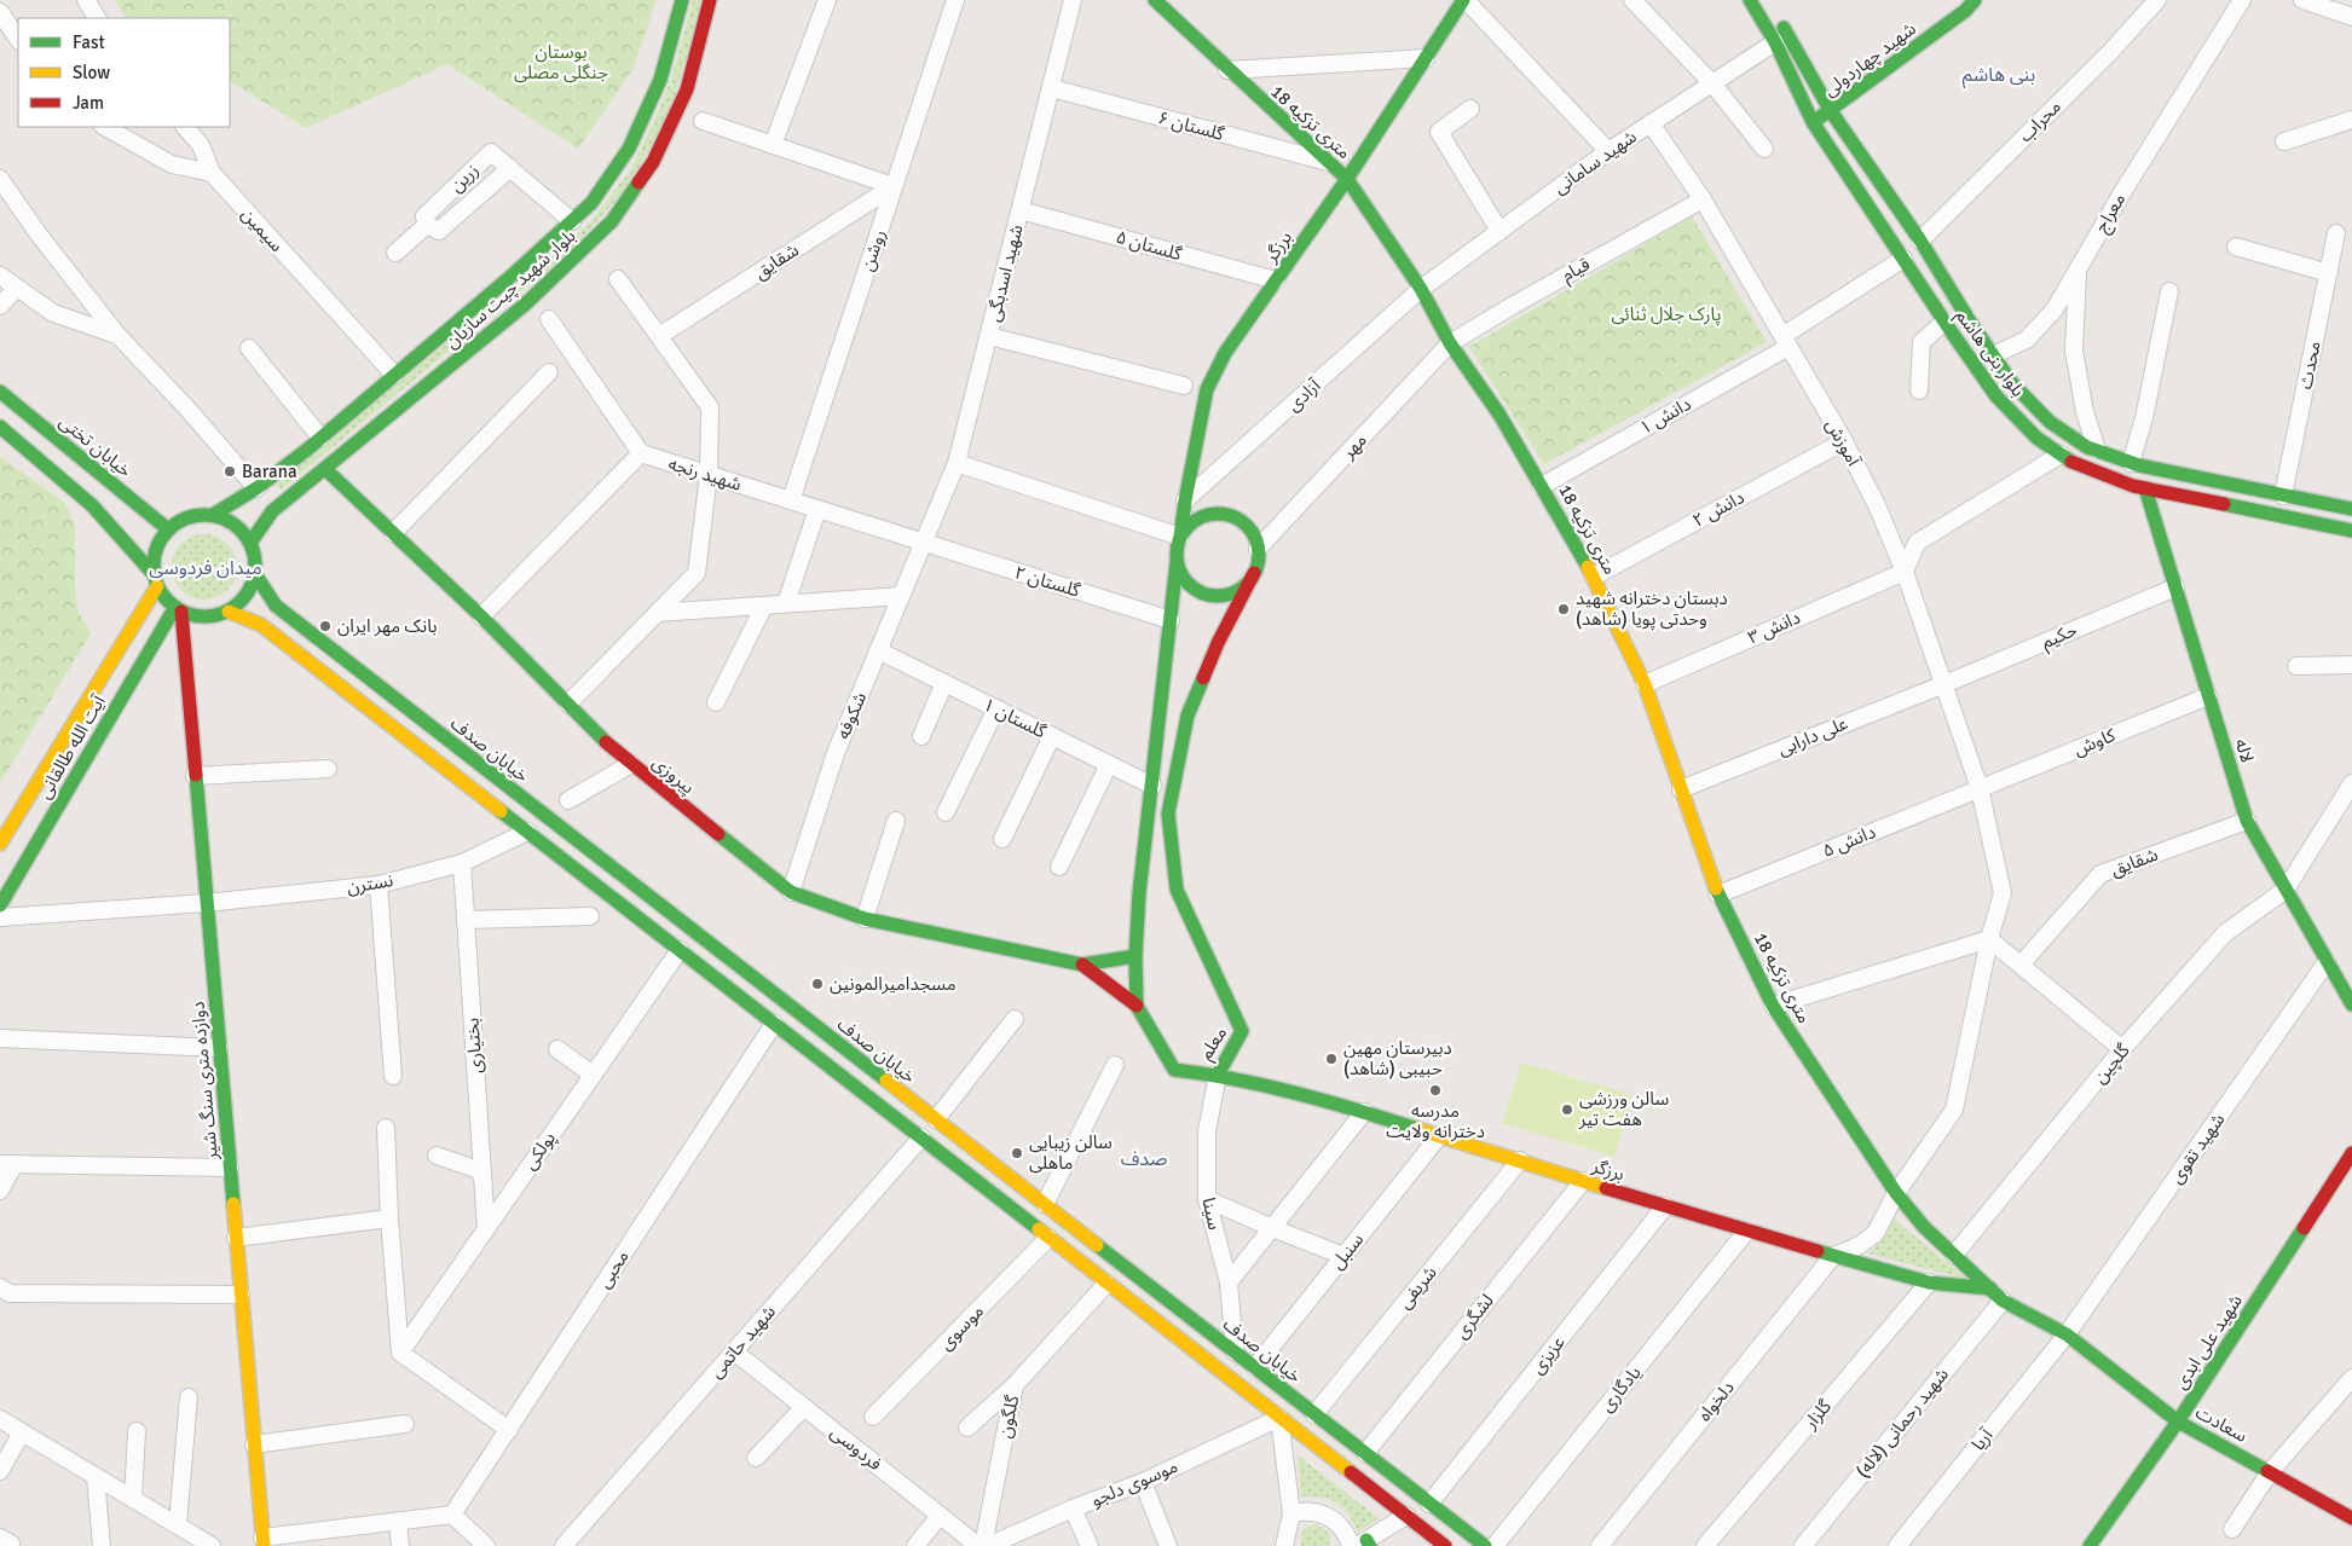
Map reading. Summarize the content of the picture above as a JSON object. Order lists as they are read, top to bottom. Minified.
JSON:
{"streets":{"street":["شهید چهاردولی","محراب","18 متری تزکیه","گلستان ۶","شهید سامانی","زرین","معراج","سیمین","گلستان ۵","برزگر","روشن","شقایق","قیام","شهید اسدبگی","بلوار شهید چیت سازیان","بلوار بنی هاشم","محدث","آزادی","دانش ۱","آموزش","خیابان تختی","مهر","شهید رنجه","دانش ۲","گلستان ۲","دانش ۳","حکیم","شکوفه","گلستان ۱","علی دارابی","کاوش","آیت الله طالقانی","خیابان صدف","لاله","پیروزی","دانش ۵","نسترن","معلم","بختیاری","گلچین","دوازده متری سنگ شیر","شهید تقوی","پولکی","سینا","سنبل","محبی","شریفی","لشگری","موسوی","شهید حاتمی","شهید علی ابدی","عزیزی","یادگاری","دلخواه","گلزار","گلگون","شهید رحمانی (لاله)","سعادت","آریا","فردوسی","موسوی دلجو"]},"crossings":[["شهید چهاردولی","بلوار بنی هاشم"],["محراب","بلوار بنی هاشم"],["18 متری تزکیه","گلستان ۶"],["18 متری تزکیه","شهید سامانی"],["18 متری تزکیه","برزگر"],["18 متری تزکیه","قیام"],["18 متری تزکیه","آزادی"],["18 متری تزکیه","دانش ۱"],["18 متری تزکیه","آموزش"],["18 متری تزکیه","مهر"],["18 متری تزکیه","دانش ۲"],["18 متری تزکیه","دانش ۳"],["18 متری تزکیه","علی دارابی"],["18 متری تزکیه","دانش ۵"],["18 متری تزکیه","گلچین"],["18 متری تزکیه","شهید رحمانی (لاله)"],["18 متری تزکیه","سعادت"],["گلستان ۶","شهید اسدبگی"],["شهید سامانی","بلوار بنی هاشم"],["شهید سامانی","آزادی"],["شهید سامانی","آموزش"],["زرین","بلوار شهید چیت سازیان"],["معراج","بلوار بنی هاشم"],["سیمین","بلوار شهید چیت سازیان"],["گلستان ۵","برزگر"],["گلستان ۵","شهید اسدبگی"],["برزگر","آزادی"],["برزگر","آموزش"],["برزگر","مهر"],["برزگر","معلم"],["برزگر","سینا"],["برزگر","سنبل"],["برزگر","شریفی"],["برزگر","لشگری"],["برزگر","عزیزی"],["برزگر","یادگاری"],["برزگر","دلخواه"],["برزگر","گلزار"],["برزگر","شهید رحمانی (لاله)"],["برزگر","سعادت"],["روشن","شقایق"],["روشن","شهید رنجه"],["شقایق","لاله"],["قیام","آموزش"],["قیام","مهر"],["شهید اسدبگی","شهید رنجه"],["شهید اسدبگی","گلستان ۲"],["شهید اسدبگی","شکوفه"],["بلوار شهید چیت سازیان","خیابان تختی"],["بلوار شهید چیت سازیان","آیت الله طالقانی"],["بلوار شهید چیت سازیان","خیابان صدف"],["بلوار شهید چیت سازیان","پیروزی"],["بلوار شهید چیت سازیان","دوازده متری سنگ شیر"],["بلوار بنی هاشم","محدث"],["بلوار بنی هاشم","دانش ۱"],["بلوار بنی هاشم","لاله"],["دانش ۱","آموزش"],["آموزش","دانش ۲"],["آموزش","دانش ۳"],["آموزش","حکیم"],["آموزش","علی دارابی"],["آموزش","کاوش"],["آموزش","دانش ۵"],["آموزش","دلخواه"],["خیابان تختی","آیت الله طالقانی"],["خیابان تختی","خیابان صدف"],["خیابان تختی","دوازده متری سنگ شیر"],["مهر","معلم"],["شهید رنجه","گلستان ۲"],["شهید رنجه","شکوفه"],["گلستان ۲","شکوفه"],["گلستان ۲","معلم"],["حکیم","علی دارابی"],["حکیم","لاله"],["شکوفه","گلستان ۱"],["شکوفه","پیروزی"],["گلستان ۱","معلم"],["کاوش","لاله"],["کاوش","دانش ۵"],["آیت الله طالقانی","خیابان صدف"],["آیت الله طالقانی","دوازده متری سنگ شیر"],["خیابان صدف","دوازده متری سنگ شیر"],["خیابان صدف","سینا"],["خیابان صدف","سنبل"],["خیابان صدف","شریفی"],["خیابان صدف","لشگری"],["خیابان صدف","عزیزی"],["لاله","گلچین"],["لاله","شهید تقوی"],["نسترن","بختیاری"],["نسترن","دوازده متری سنگ شیر"],["معلم","سینا"],["بختیاری","پولکی"],["شهید تقوی","سعادت"],["شهید تقوی","آریا"],["شهید حاتمی","فردوسی"],["شهید علی ابدی","سعادت"],["گلگون","فردوسی"],["شهید رحمانی (لاله)","سعادت"],["سعادت","آریا"]],"districts":["بنی هاشم","میدان فردوسی","صدف"],"parks":["بوستان جنگلی مصلی","پارک جلال ثنائی"],"places":["Barana","دبستان دخترانه شهید وحدتی پویا (شاهد)","بانک مهر ایران","مسجدامیرالمونین","دبیرستان مهین حبیبی (شاهد)","مدرسه دخترانه ولایت","سالن ورزشی هفت تیر","سالن زیبایی ماهلی"],"legend":["Fast","Slow","Jam"]}
